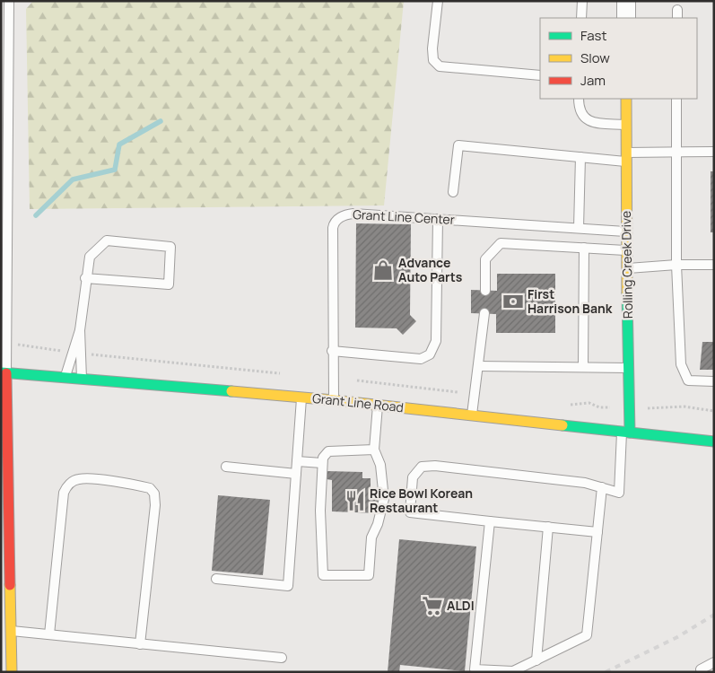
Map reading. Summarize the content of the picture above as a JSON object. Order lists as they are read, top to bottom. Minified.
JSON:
{"streets":{"main road":["Rolling Creek Drive","Grant Line Road"],"lane":["Grant Line Center"]},"crossings":[["Grant Line Center","Rolling Creek Drive"],["Grant Line Center","Grant Line Road"],["Rolling Creek Drive","Grant Line Road"]],"places":{"shop":["Advance Auto Parts"],"bank":["First Harrison Bank"],"restaurant":["Rice Bowl Korean Restaurant"],"supermarket":["ALDI"]},"legend":["Fast","Slow","Jam"]}
